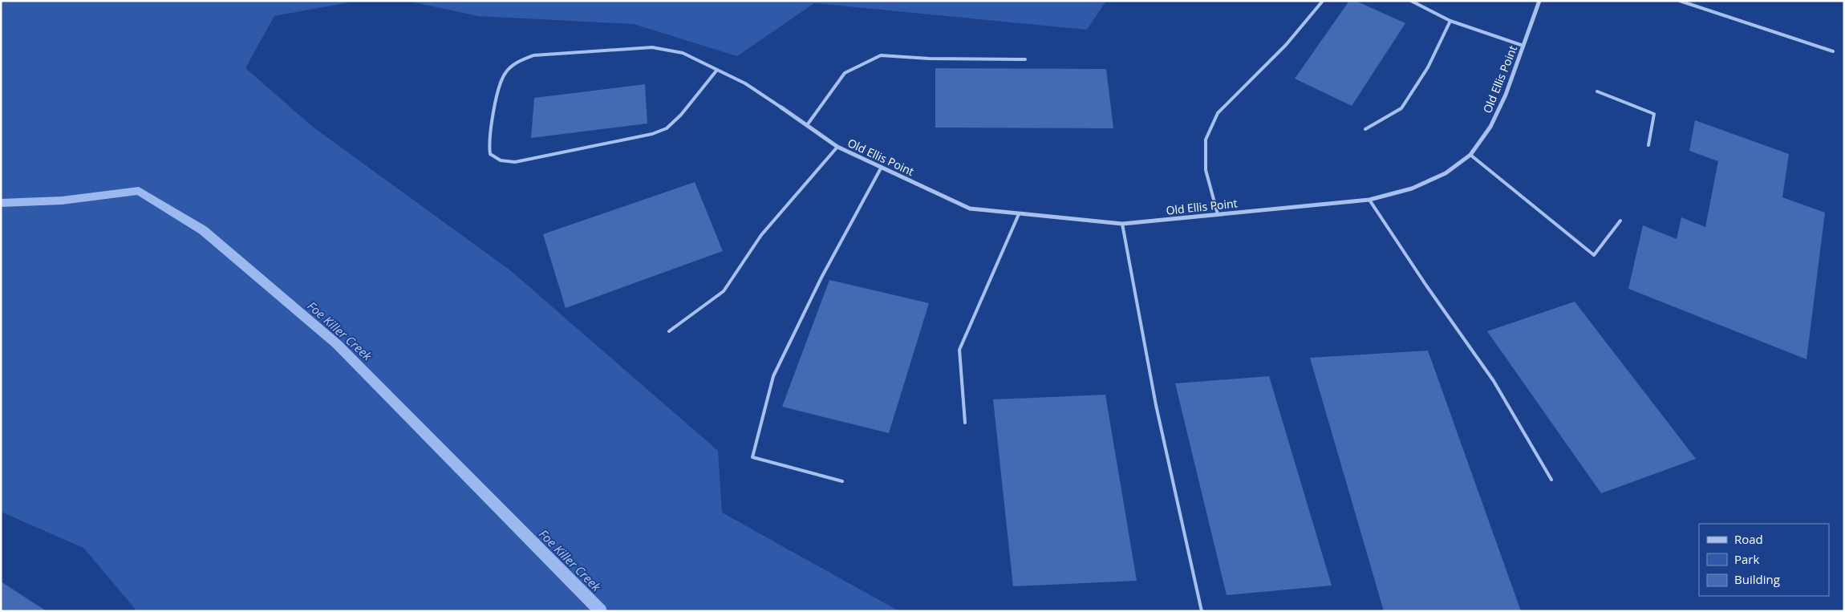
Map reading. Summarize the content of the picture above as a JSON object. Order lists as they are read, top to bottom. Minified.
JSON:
{"streets":{"street":["Old Ellis Point"]},"water":["Foe Killer Creek"],"legend":["Road","Park","Building"]}
